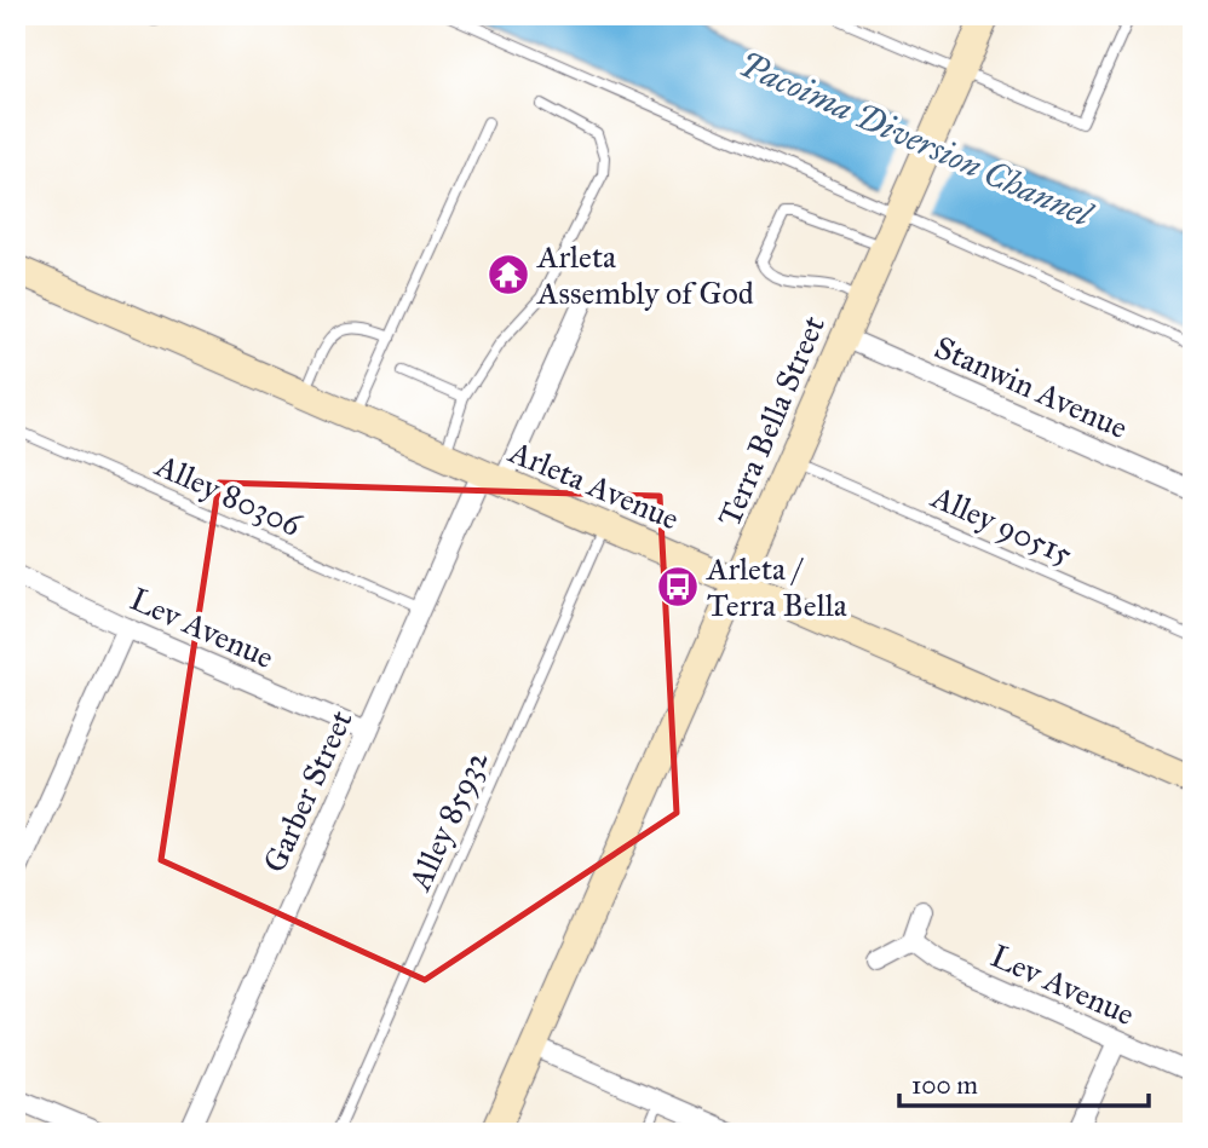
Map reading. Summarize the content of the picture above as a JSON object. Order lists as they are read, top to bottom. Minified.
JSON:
{"streets":{"main road":["Terra Bella Street","Arleta Avenue"],"street":["Stanwin Avenue","Lev Avenue","Garber Street"],"lane":["Alley 80306","Alley 90515","Alley 85932"]},"crossings":[["Stanwin Avenue","Terra Bella Street"],["Terra Bella Street","Arleta Avenue"],["Terra Bella Street","Alley 90515"],["Arleta Avenue","Garber Street"],["Arleta Avenue","Alley 85932"],["Alley 80306","Garber Street"],["Lev Avenue","Garber Street"]],"water":["Pacoima Diversion Channel"],"places":{"temple":["Arleta Assembly of God"],"bus stop":["Arleta / Terra Bella"]},"scale_bar":"100 m"}
